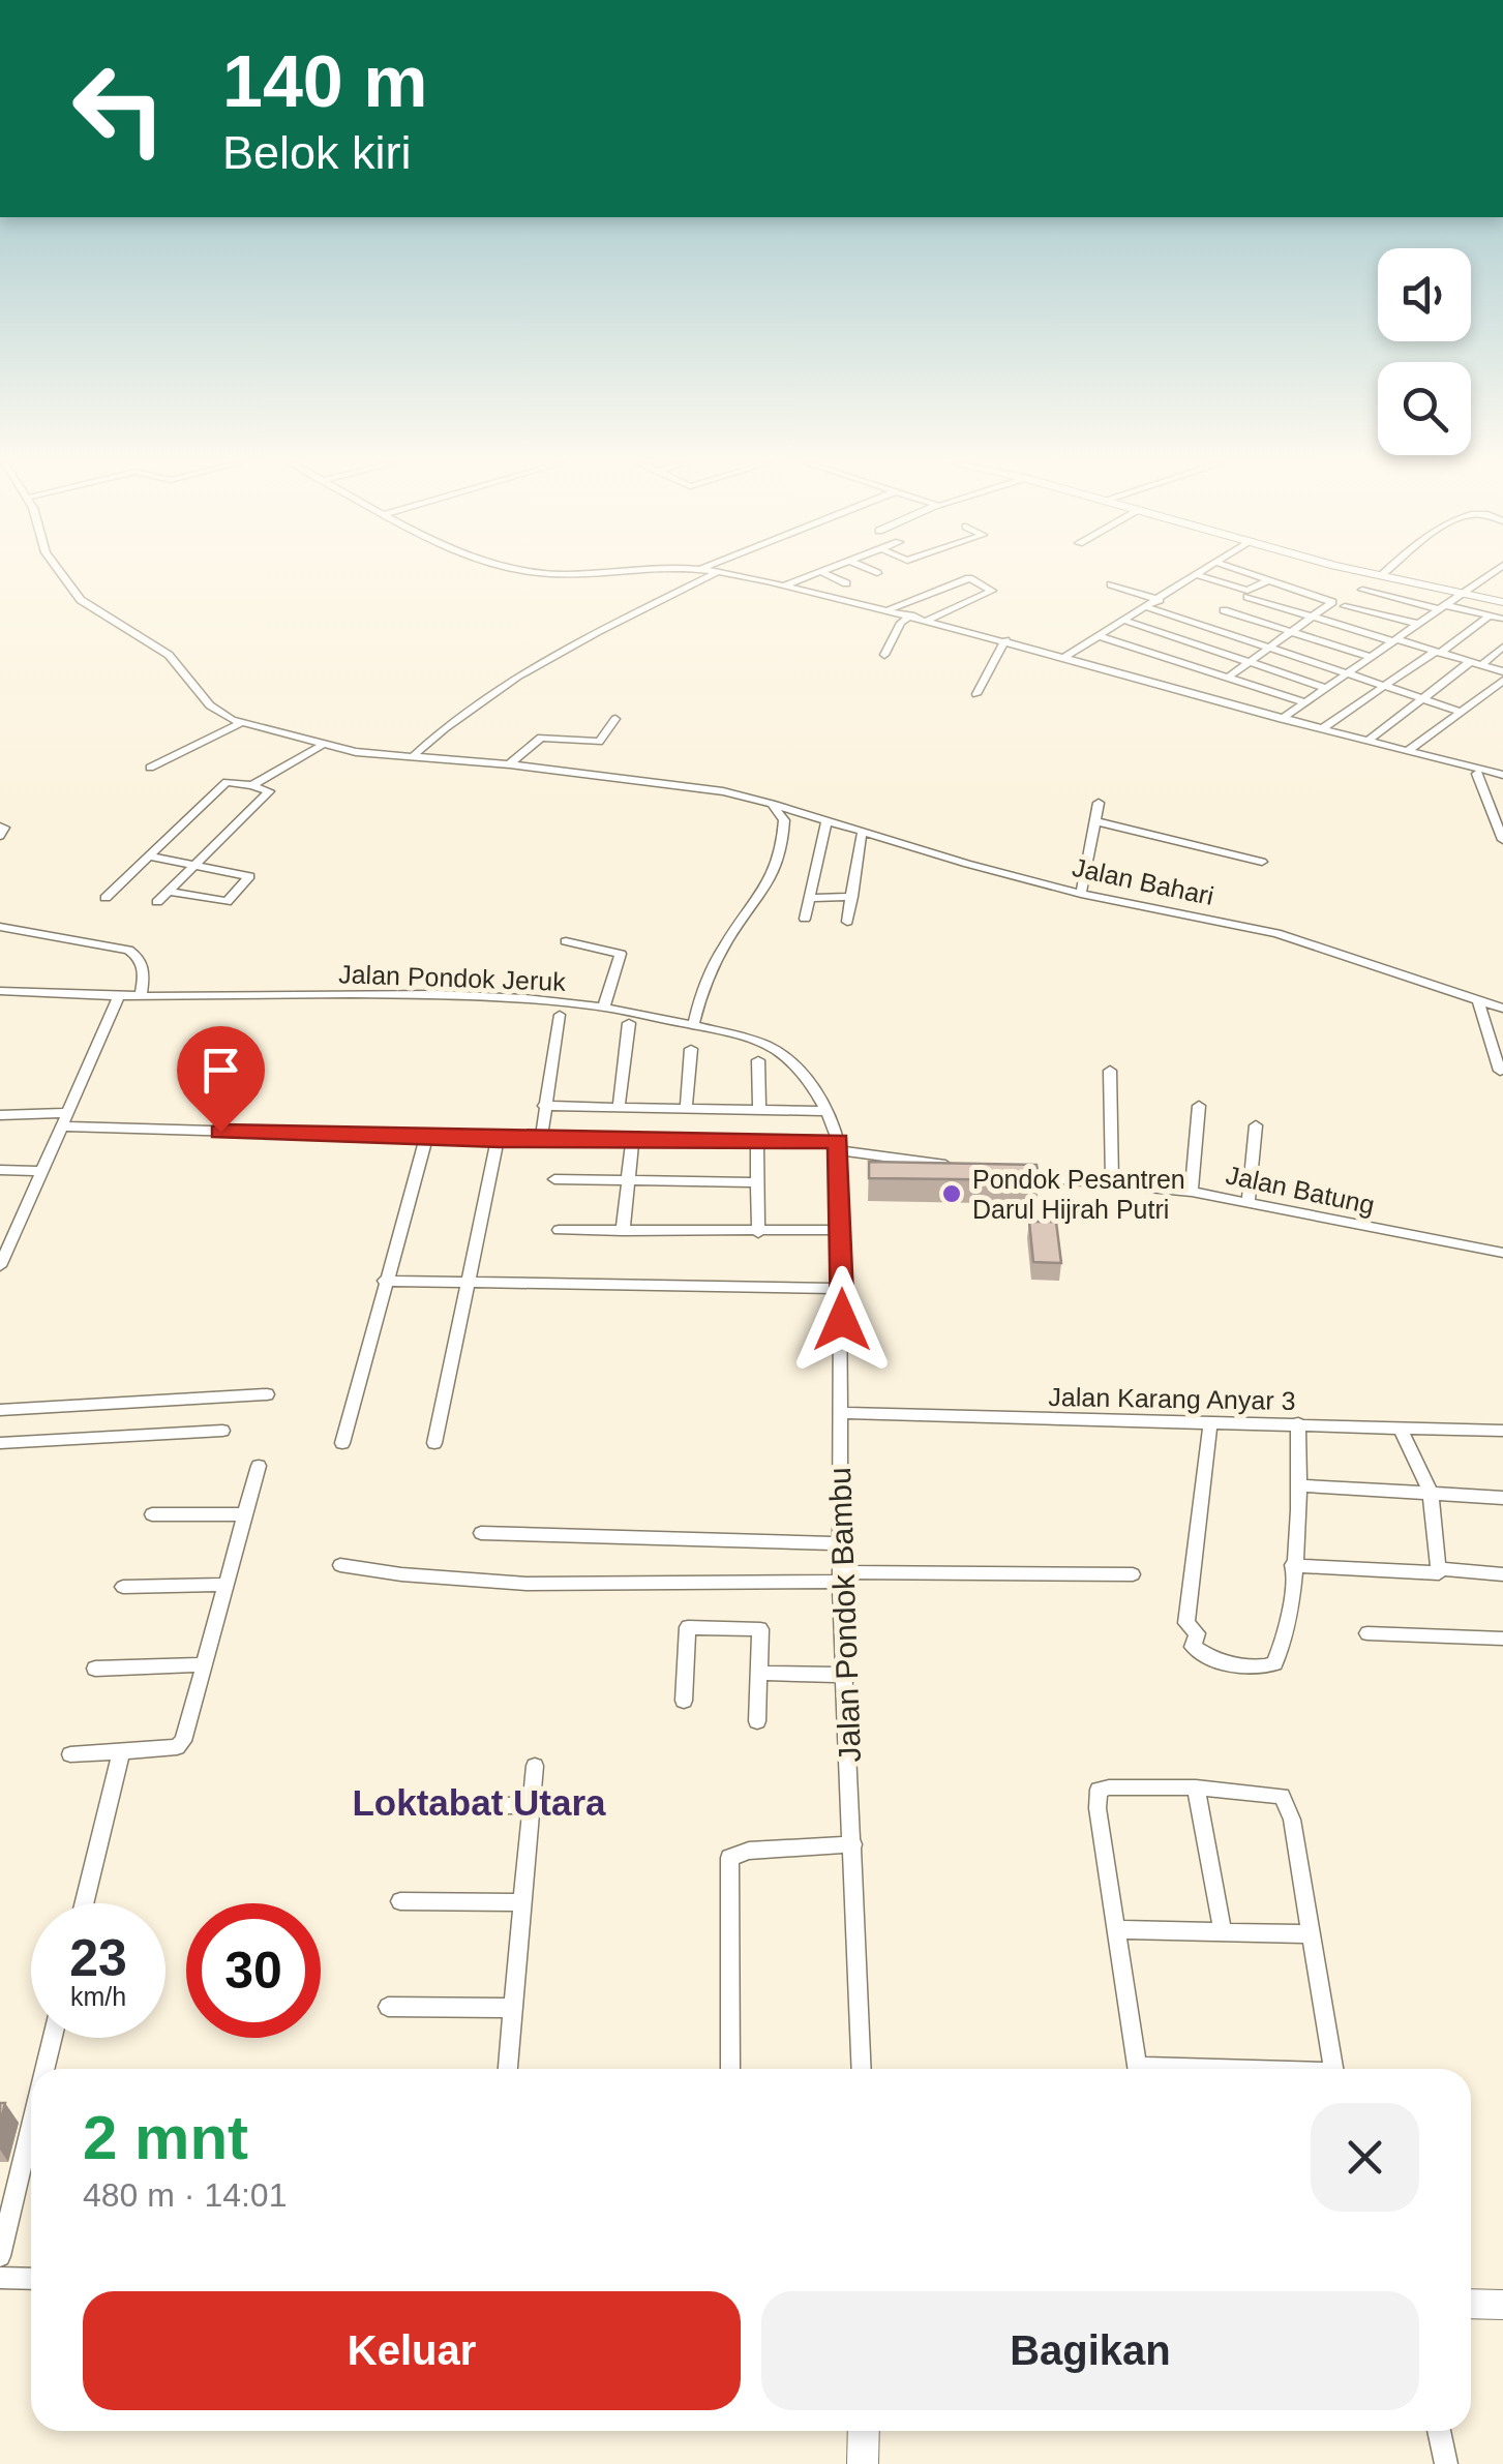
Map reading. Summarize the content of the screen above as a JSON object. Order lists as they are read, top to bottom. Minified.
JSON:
{"streets":{"street":["Jalan Bahari","Jalan Pondok Jeruk","Jalan Batung","Jalan Karang Anyar 3","Jalan Pondok Bambu"]},"crossings":[["Jalan Pondok Jeruk","Jalan Pondok Bambu"],["Jalan Karang Anyar 3","Jalan Pondok Bambu"]],"districts":["Loktabat Utara"],"places":["Pondok Pesantren Darul Hijrah Putri"],"page":{"turn":["140 m","Belok kiri"],"speed":"23 km/h","limit":"30","heading":["2 mnt","480 m · 14:01"],"buttons":["Keluar","Bagikan"]}}
